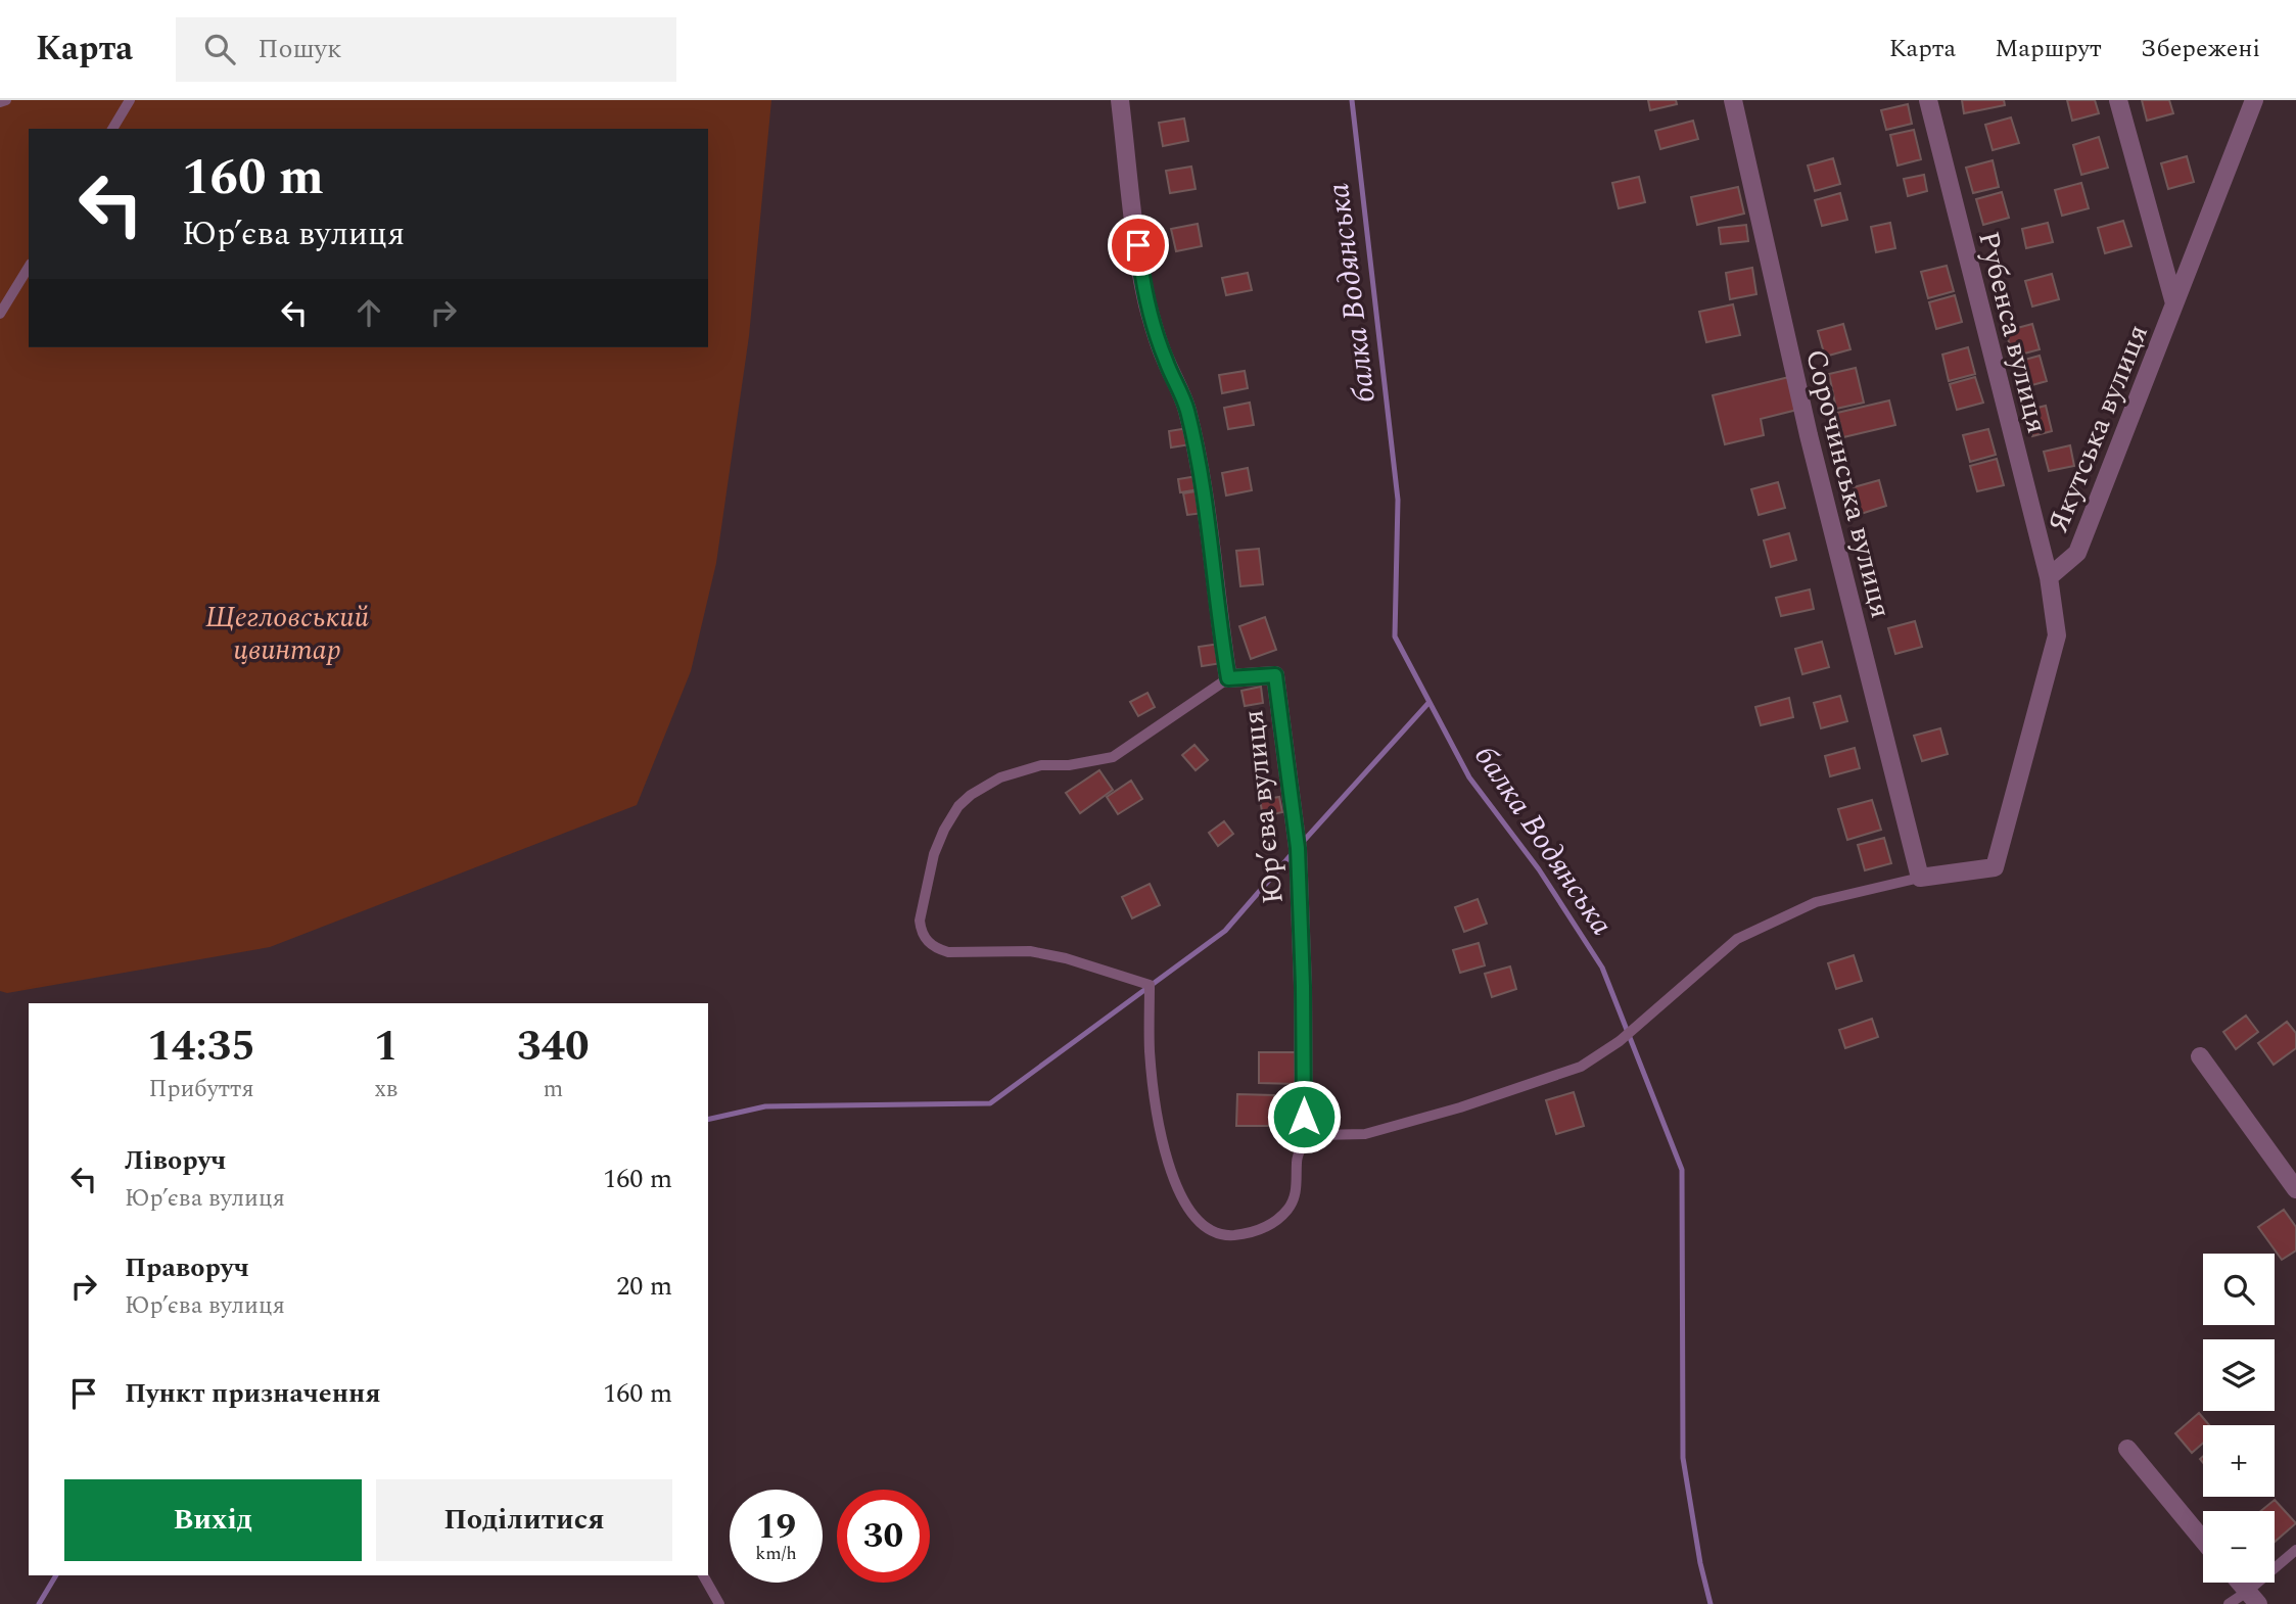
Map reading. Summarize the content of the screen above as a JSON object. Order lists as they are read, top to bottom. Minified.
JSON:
{"streets":{"street":["Рубенса вулиця","Якутська вулиця","Сорочинська вулиця","Юр’єва вулиця"]},"crossings":[["Рубенса вулиця","Якутська вулиця"]],"water":["балка Водянська"],"parks":["Щегловський цвинтар"],"page":{"header":"Карта","search":"Пошук","nav":["Карта","Маршрут","Збережені"],"turn":["160 m","Юр’єва вулиця"],"eta":["14:35","Прибуття","1","хв","340","m"],"list":[{"name":"Ліворуч","note":"Юр’єва вулиця","value":"160 m"},{"name":"Праворуч","note":"Юр’єва вулиця","value":"20 m"},{"name":"Пункт призначення","value":"160 m"}],"map_buttons":["+","−"],"buttons":["Вихід","Поділитися"],"speed":"19 km/h","limit":"30"}}
